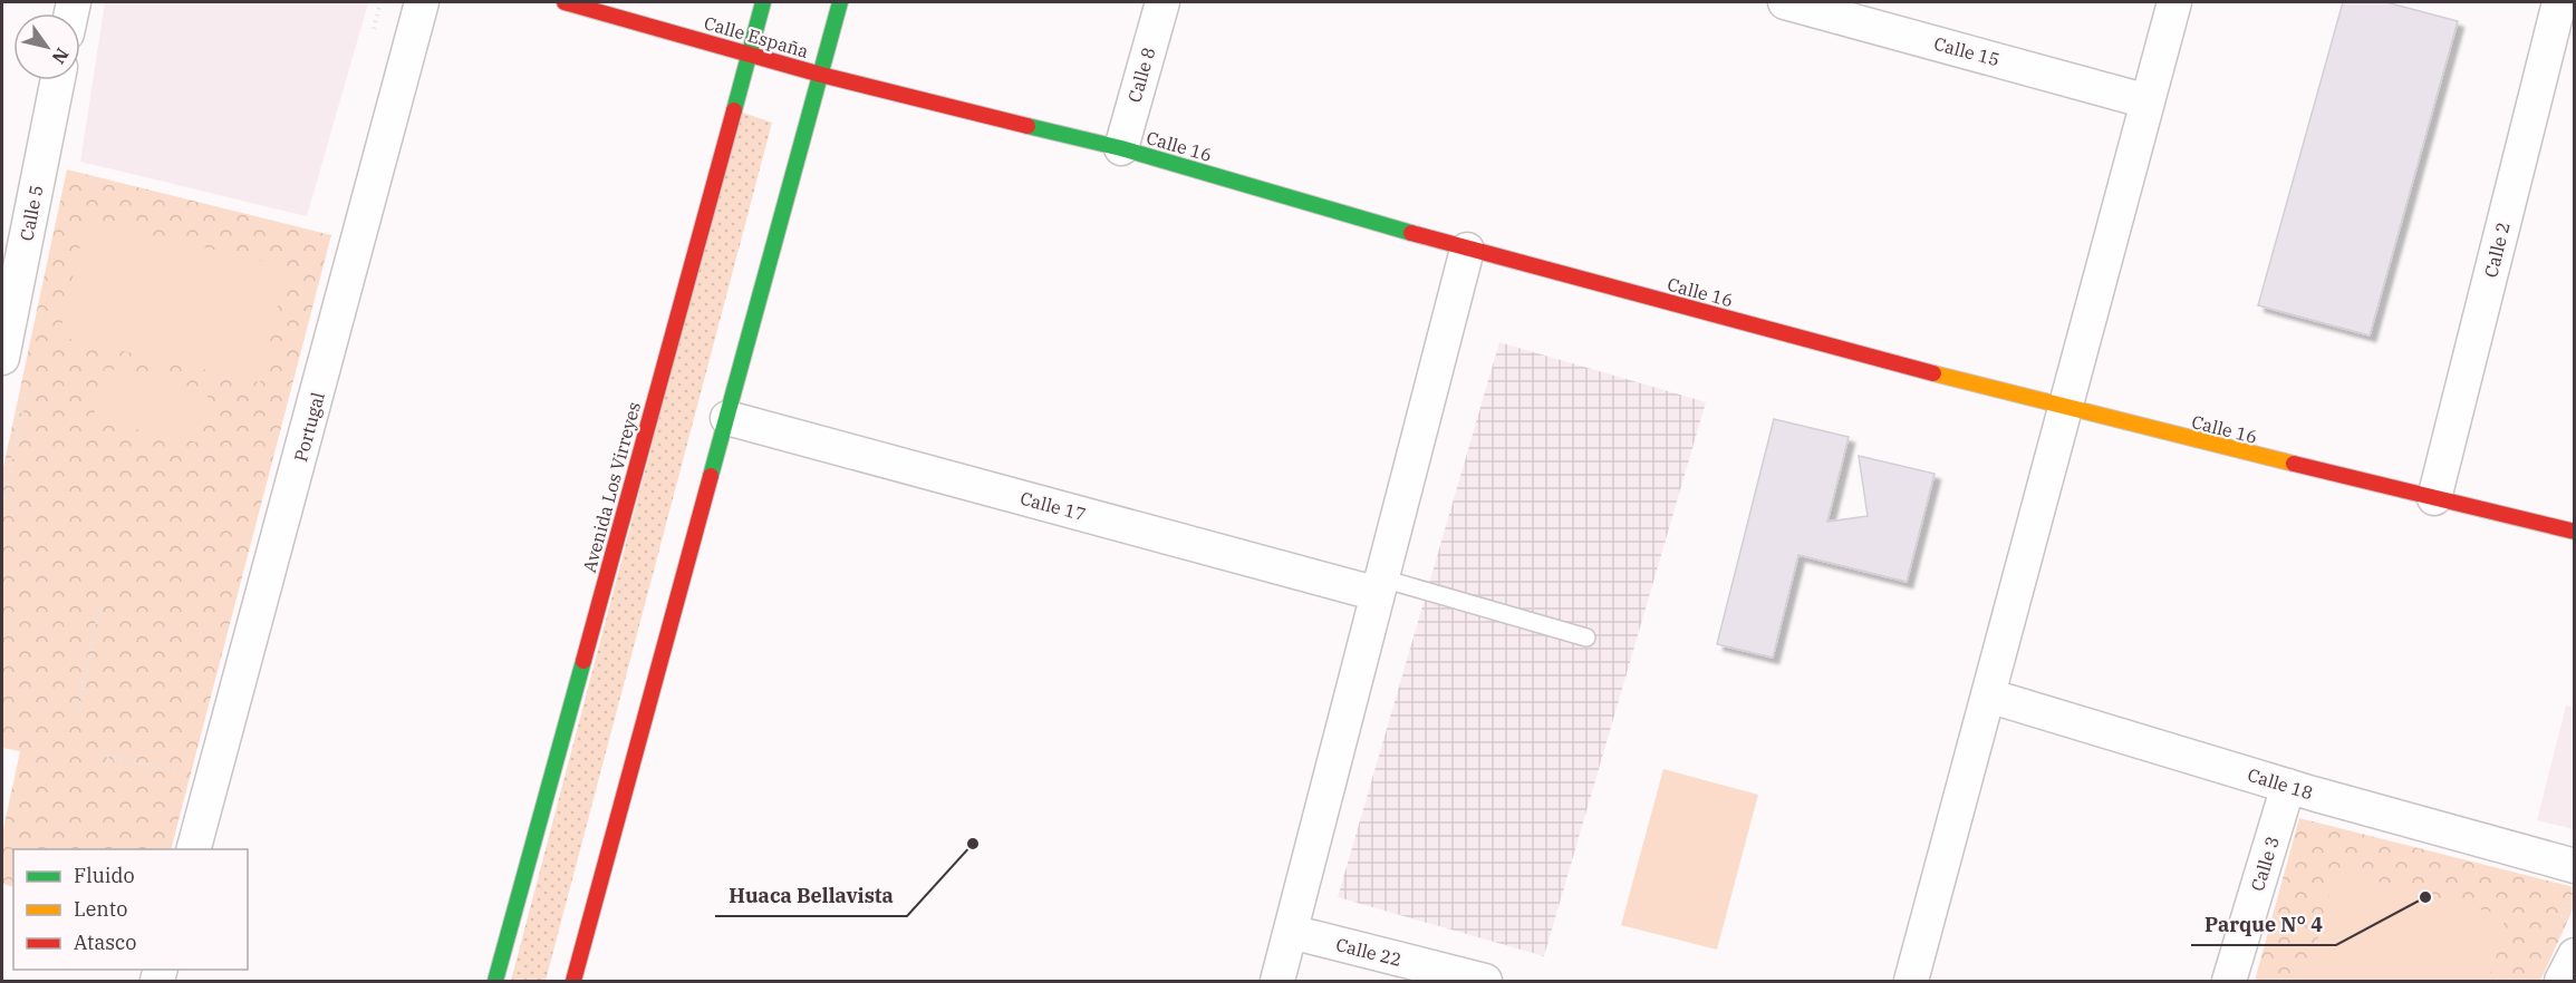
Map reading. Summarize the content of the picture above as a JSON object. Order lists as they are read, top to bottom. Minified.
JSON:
{"streets":{"street":["Calle España","Calle 15","Calle 8","Calle 16","Calle 5","Calle 2","Portugal","Avenida Los Virreyes","Calle 17","Calle 18","Calle 3","Calle 22"]},"crossings":[["Calle España","Calle 16"],["Calle España","Avenida Los Virreyes"],["Calle 8","Calle 16"],["Calle 16","Calle 2"],["Calle 18","Calle 3"]],"places":["Huaca Bellavista","Parque N° 4"],"legend":["Fluido","Lento","Atasco"],"north":"bottom right"}
